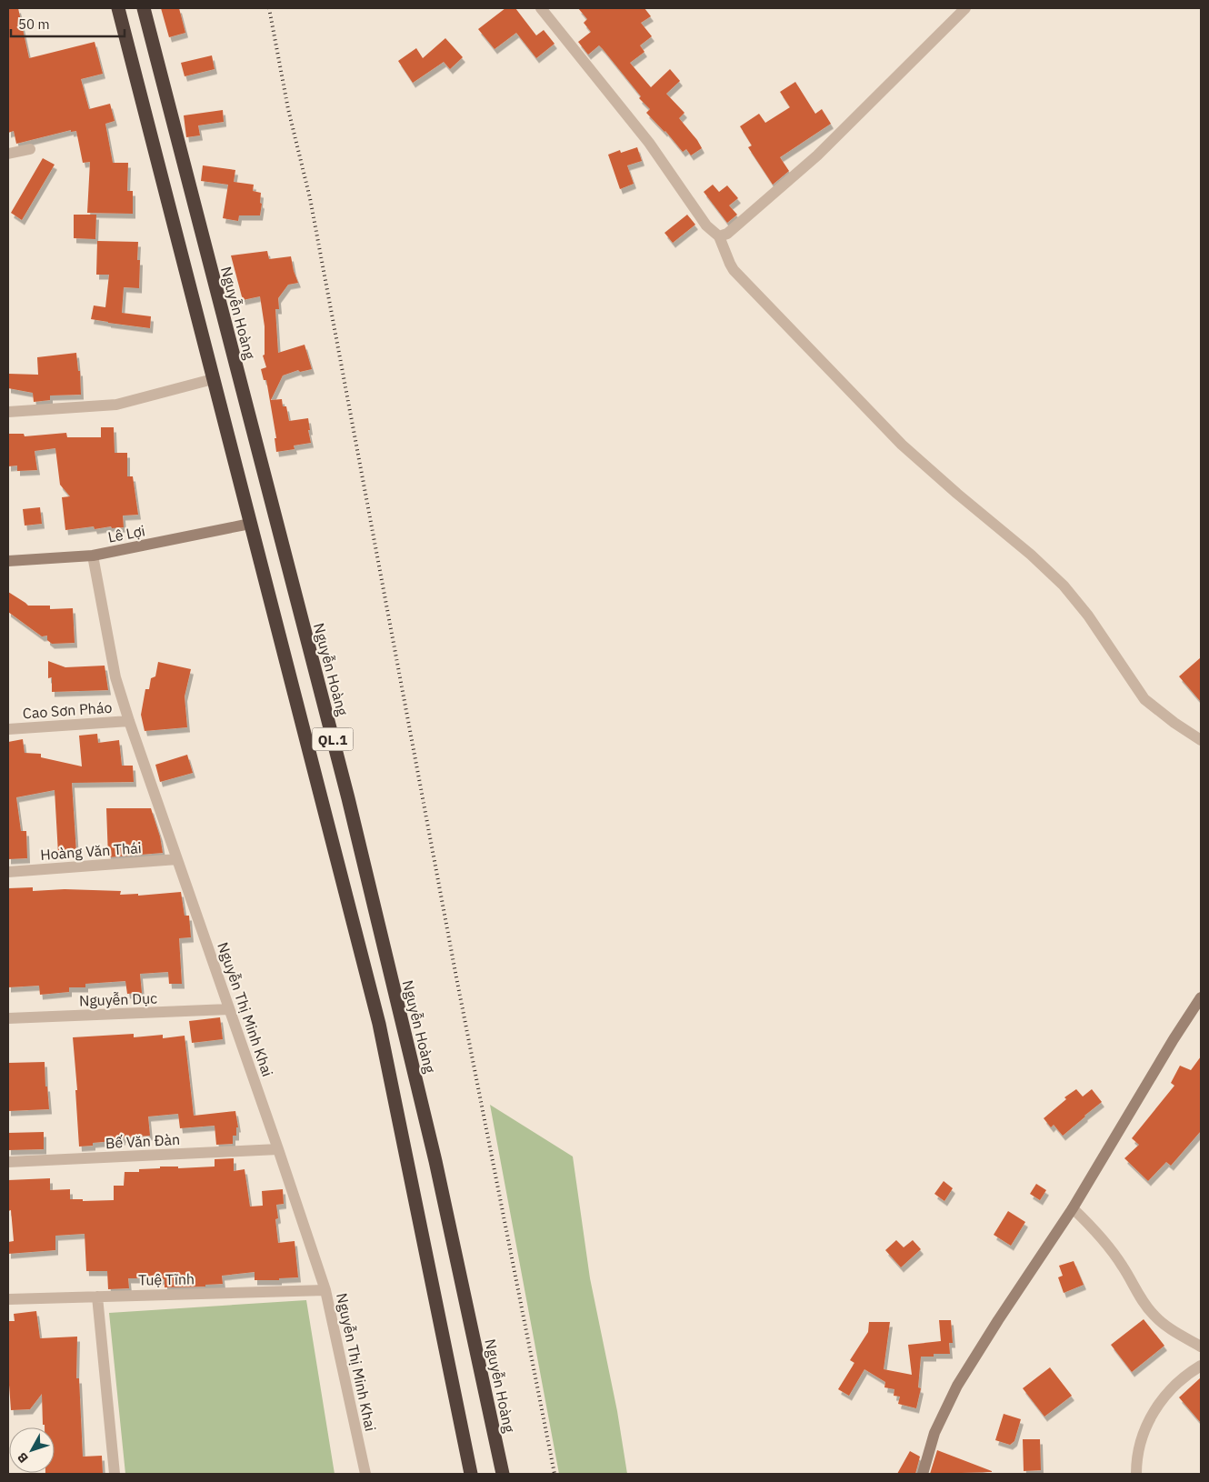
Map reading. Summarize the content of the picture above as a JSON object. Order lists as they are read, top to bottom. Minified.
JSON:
{"streets":{"highway":["Nguyễn Hoàng","QL.1"],"street":["Lê Lợi","Cao Sơn Pháo","Hoàng Văn Thái","Nguyễn Dục","Nguyễn Thị Minh Khai","Bế Văn Đàn","Tuệ Tĩnh"]},"crossings":[["Lê Lợi","QL.1"],["Lê Lợi","Nguyễn Thị Minh Khai"],["Cao Sơn Pháo","Nguyễn Thị Minh Khai"],["Hoàng Văn Thái","Nguyễn Thị Minh Khai"],["Nguyễn Dục","Nguyễn Thị Minh Khai"],["Nguyễn Thị Minh Khai","Bế Văn Đàn"],["Nguyễn Thị Minh Khai","Tuệ Tĩnh"]],"scale_bar":"50 m","north":"bottom left"}
